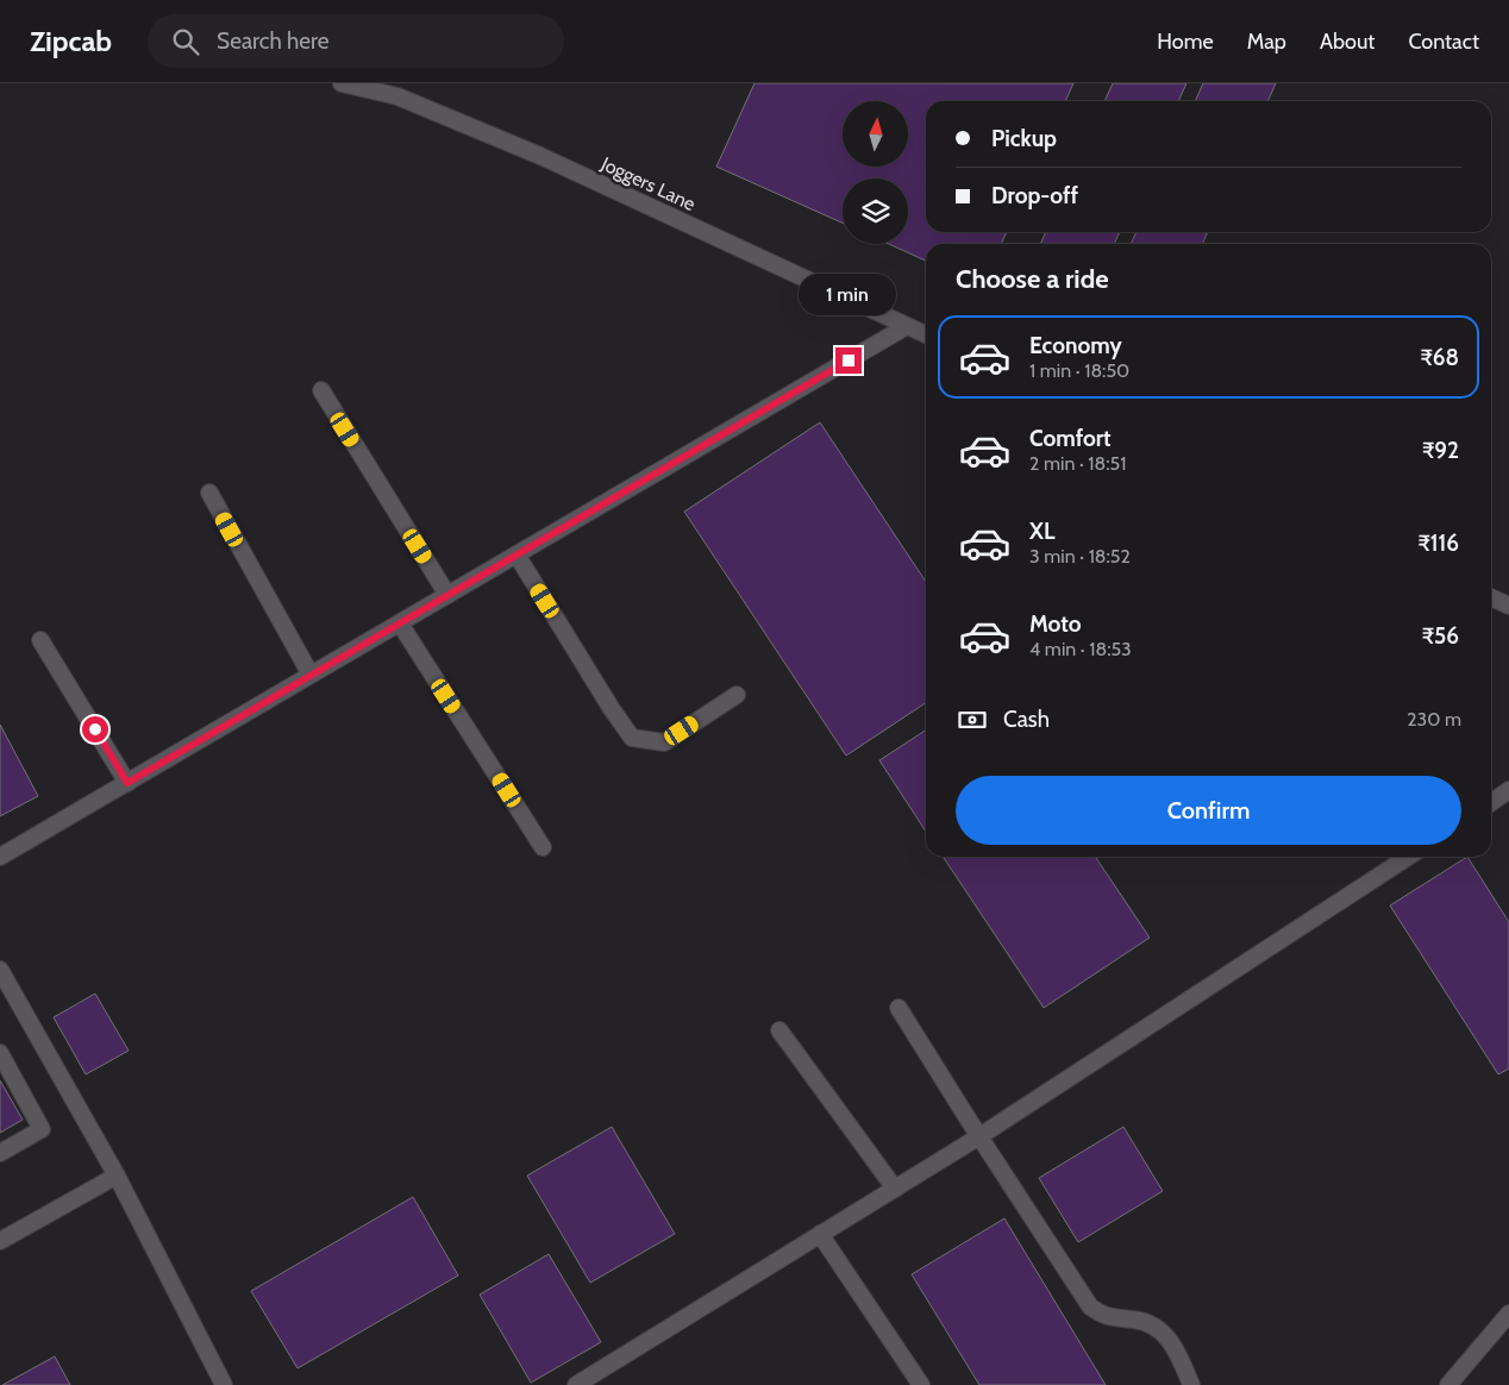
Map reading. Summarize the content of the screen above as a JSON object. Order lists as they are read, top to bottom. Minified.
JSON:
{"streets":{"street":["Joggers Lane"]},"north":"top","page":{"header":"Zipcab","search":"Search here","nav":["Home","Map","About","Contact"],"banner":["Pickup","Drop-off"],"heading":"Choose a ride","bubble":"1 min","list":[{"name":"Economy","note":"1 min · 18:50","value":"₹68"},{"name":"Comfort","note":"2 min · 18:51","value":"₹92"},{"name":"XL","note":"3 min · 18:52","value":"₹116"},{"name":"Moto","note":"4 min · 18:53","value":"₹56"}],"pay":["Cash","230 m"],"buttons":"Confirm"}}
